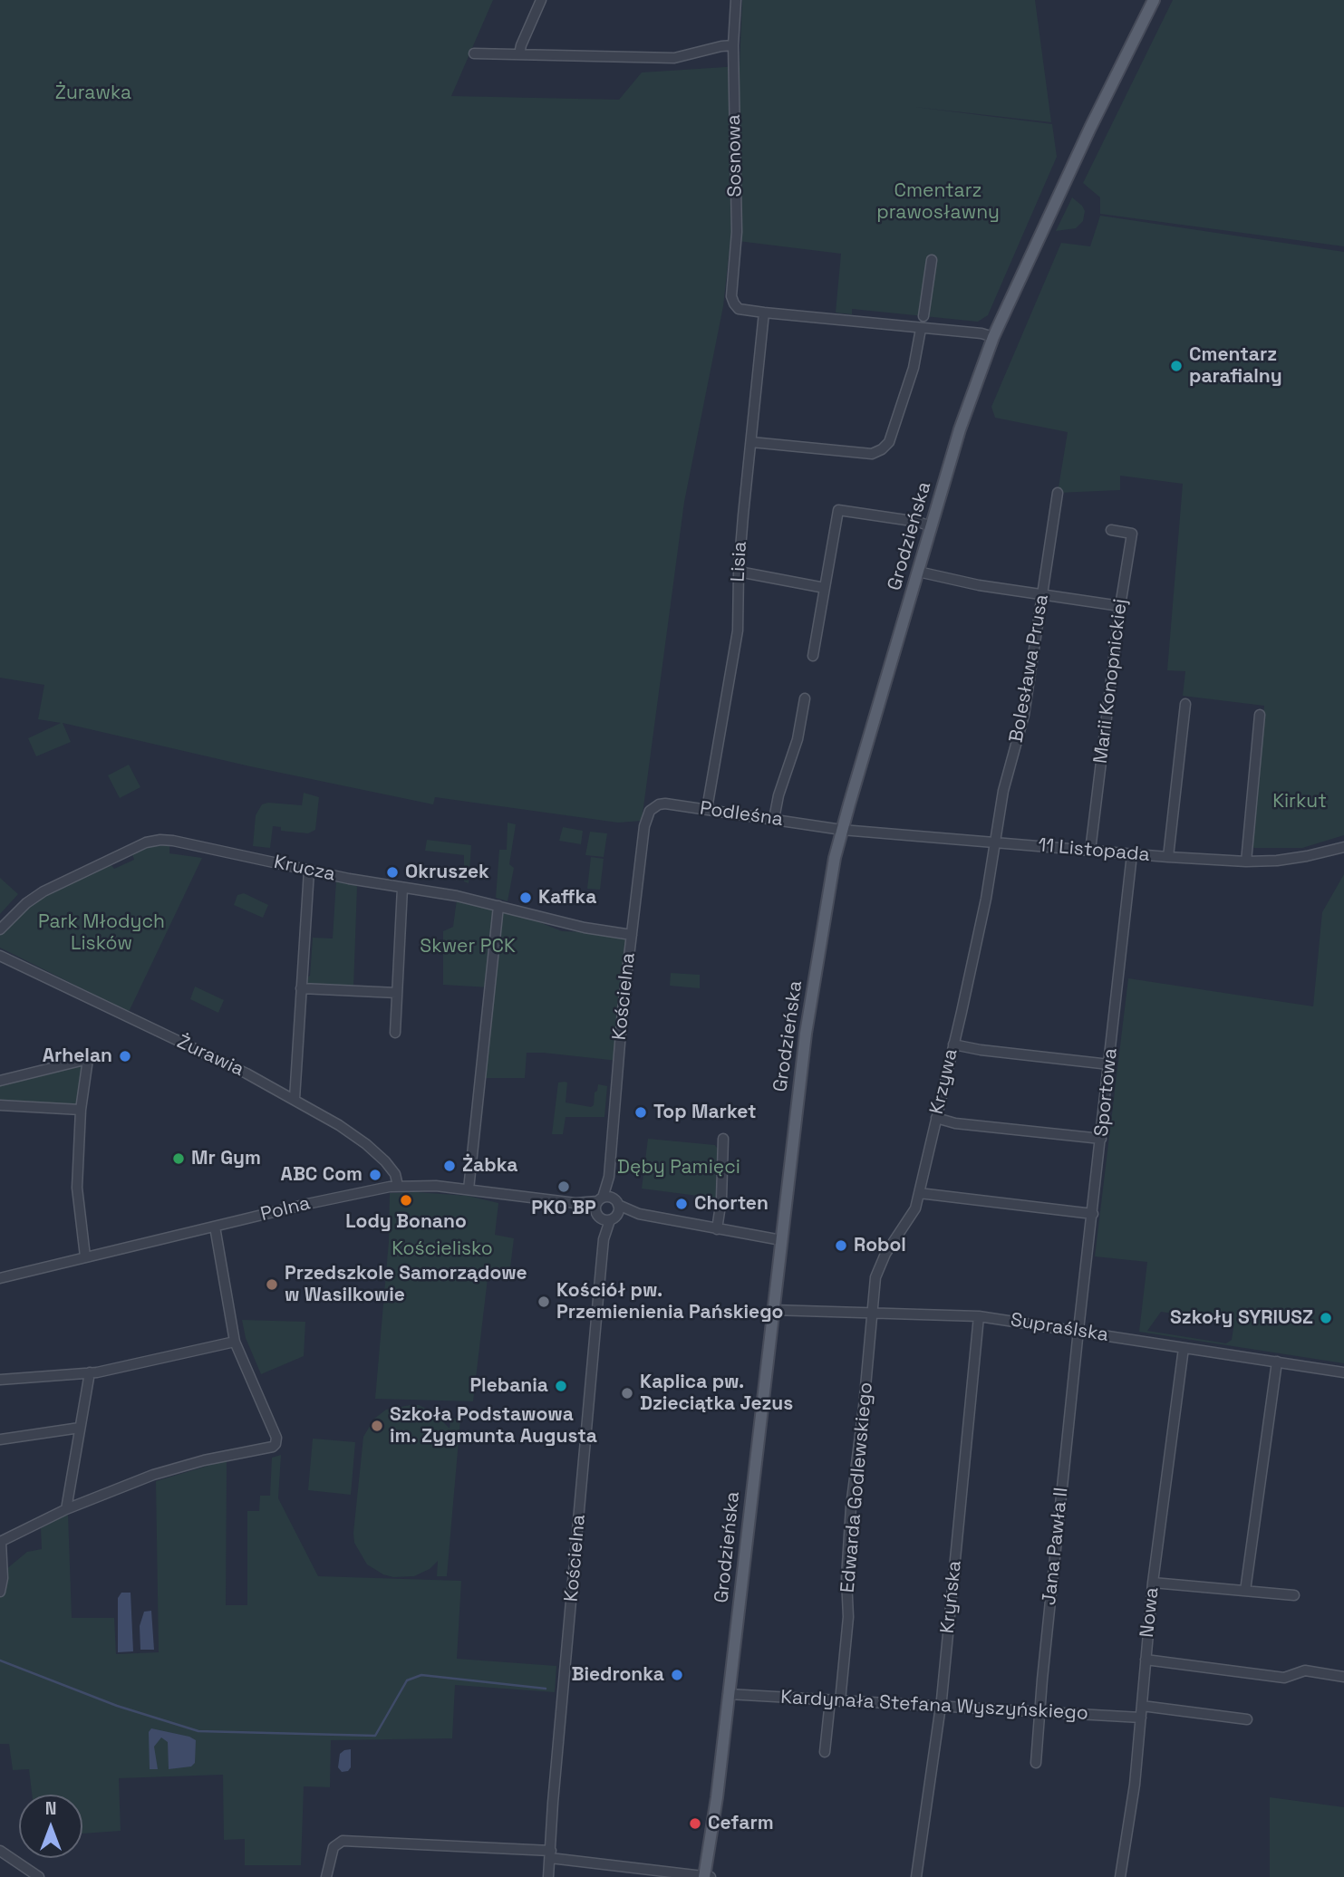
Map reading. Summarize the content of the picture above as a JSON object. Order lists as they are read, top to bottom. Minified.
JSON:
{"streets":{"main road":["Grodzieńska"],"street":["Sosnowa","Lisia","Bolesława Prusa","Marii Konopnickiej","Podleśna","11 Listopada","Krucza","Kościelna","Żurawia","Krzywa","Sportowa","Polna","Supraślska","Edwarda Godlewskiego","Jana Pawła II","Kryńska","Nowa","Kardynała Stefana Wyszyńskiego"]},"crossings":[["Sosnowa","Lisia"],["Grodzieńska","Podleśna"],["Grodzieńska","11 Listopada"],["Grodzieńska","Polna"],["Grodzieńska","Supraślska"],["Grodzieńska","Kardynała Stefana Wyszyńskiego"],["Lisia","Podleśna"],["Bolesława Prusa","11 Listopada"],["Bolesława Prusa","Krzywa"],["Marii Konopnickiej","11 Listopada"],["Podleśna","11 Listopada"],["Podleśna","Kościelna"],["11 Listopada","Krzywa"],["11 Listopada","Sportowa"],["Krucza","Kościelna"],["Kościelna","Polna"],["Żurawia","Polna"],["Krzywa","Supraślska"],["Krzywa","Edwarda Godlewskiego"],["Sportowa","Supraślska"],["Sportowa","Jana Pawła II"],["Supraślska","Edwarda Godlewskiego"],["Supraślska","Jana Pawła II"],["Supraślska","Kryńska"],["Supraślska","Nowa"],["Edwarda Godlewskiego","Kardynała Stefana Wyszyńskiego"],["Jana Pawła II","Kardynała Stefana Wyszyńskiego"],["Kryńska","Kardynała Stefana Wyszyńskiego"],["Nowa","Kardynała Stefana Wyszyńskiego"]],"parks":["Żurawka","Cmentarz prawosławny","Kirkut","Park Młodych Lisków","Skwer PCK","Dęby Pamięci","Kościelisko"],"places":["Cmentarz parafialny","Okruszek","Kaffka","Arhelan","Top Market","Mr Gym","Żabka","ABC Com","PKO BP","Lody Bonano","Chorten","Robol","Przedszkole Samorządowe w Wasilkowie","Kościół pw. Przemienienia Pańskiego","Szkoły SYRIUSZ","Plebania","Kaplica pw. Dzieciątka Jezus","Szkoła Podstawowa im. Zygmunta Augusta","Biedronka","Cefarm"],"north":"top"}
